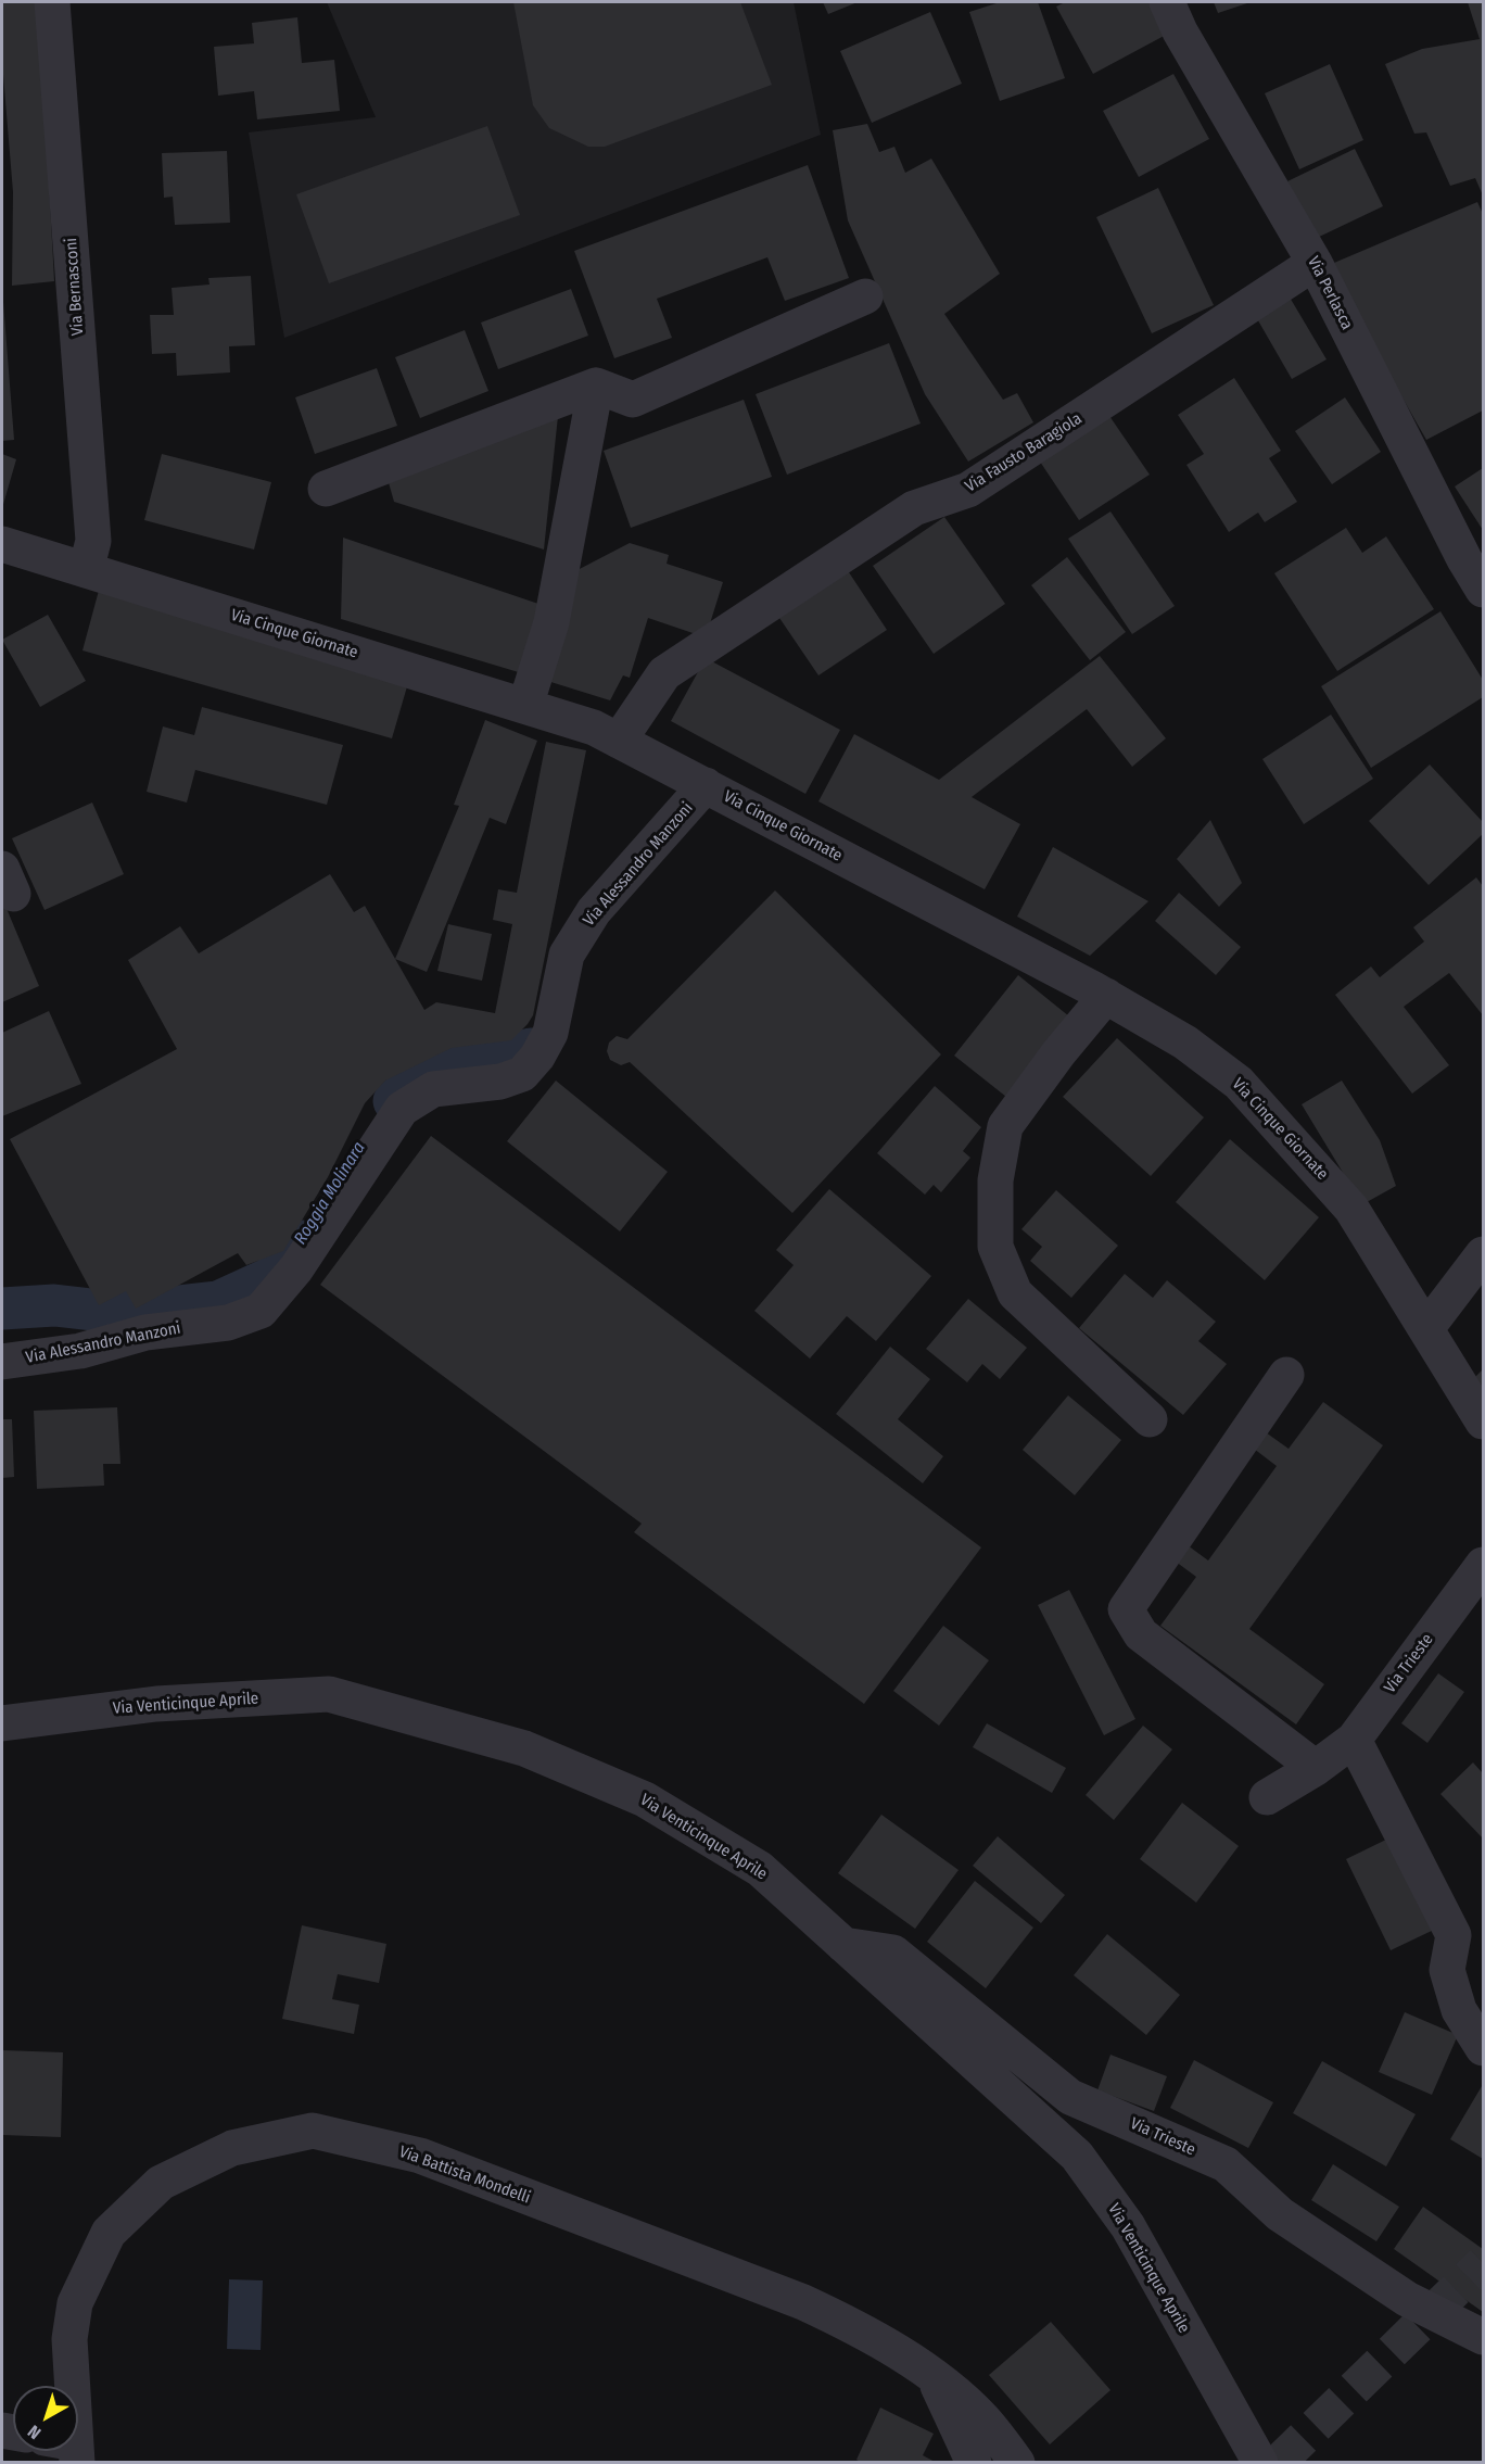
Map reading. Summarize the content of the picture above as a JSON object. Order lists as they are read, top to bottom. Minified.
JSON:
{"streets":{"street":["Via Bernasconi","Via Perlasca","Via Fausto Baragiola","Via Cinque Giornate","Via Alessandro Manzoni","Via Trieste","Via Venticinque Aprile","Via Battista Mondelli"]},"crossings":[["Via Bernasconi","Via Cinque Giornate"],["Via Perlasca","Via Fausto Baragiola"],["Via Fausto Baragiola","Via Cinque Giornate"],["Via Cinque Giornate","Via Alessandro Manzoni"],["Via Trieste","Via Venticinque Aprile"]],"water":["Roggia Molinara"],"north":"bottom left"}
